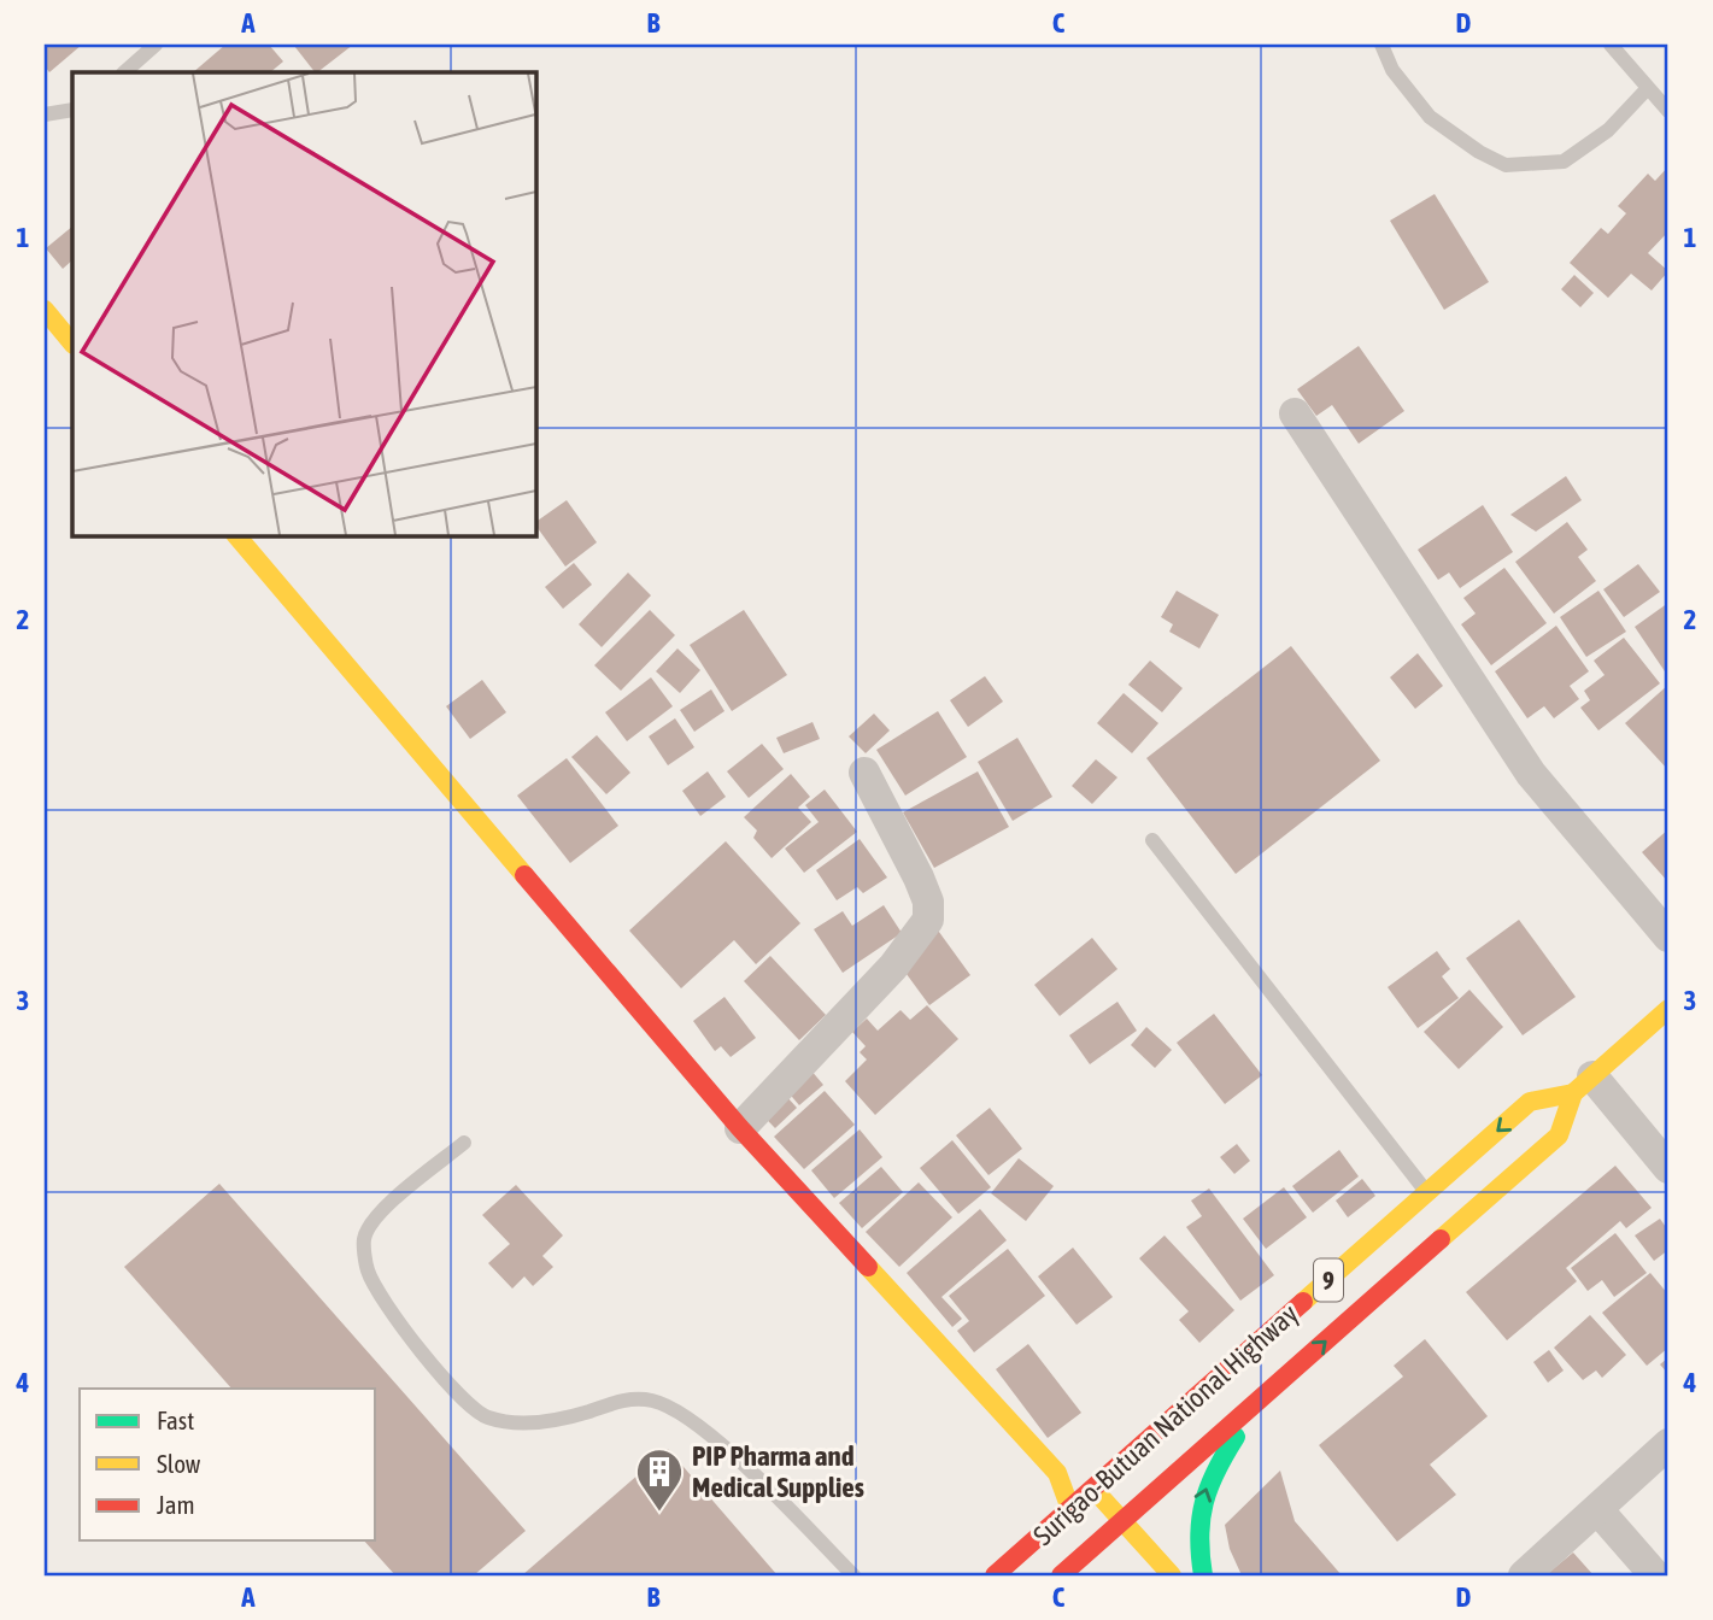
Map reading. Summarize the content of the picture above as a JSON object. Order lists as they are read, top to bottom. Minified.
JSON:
{"streets":{"main road":["9","Surigao-Butuan National Highway"]},"places":{"building":["PIP Pharma and Medical Supplies"]},"legend":["Fast","Slow","Jam"],"grid":{"columns":["A","B","C","D"],"rows":["1","2","3","4"]}}
